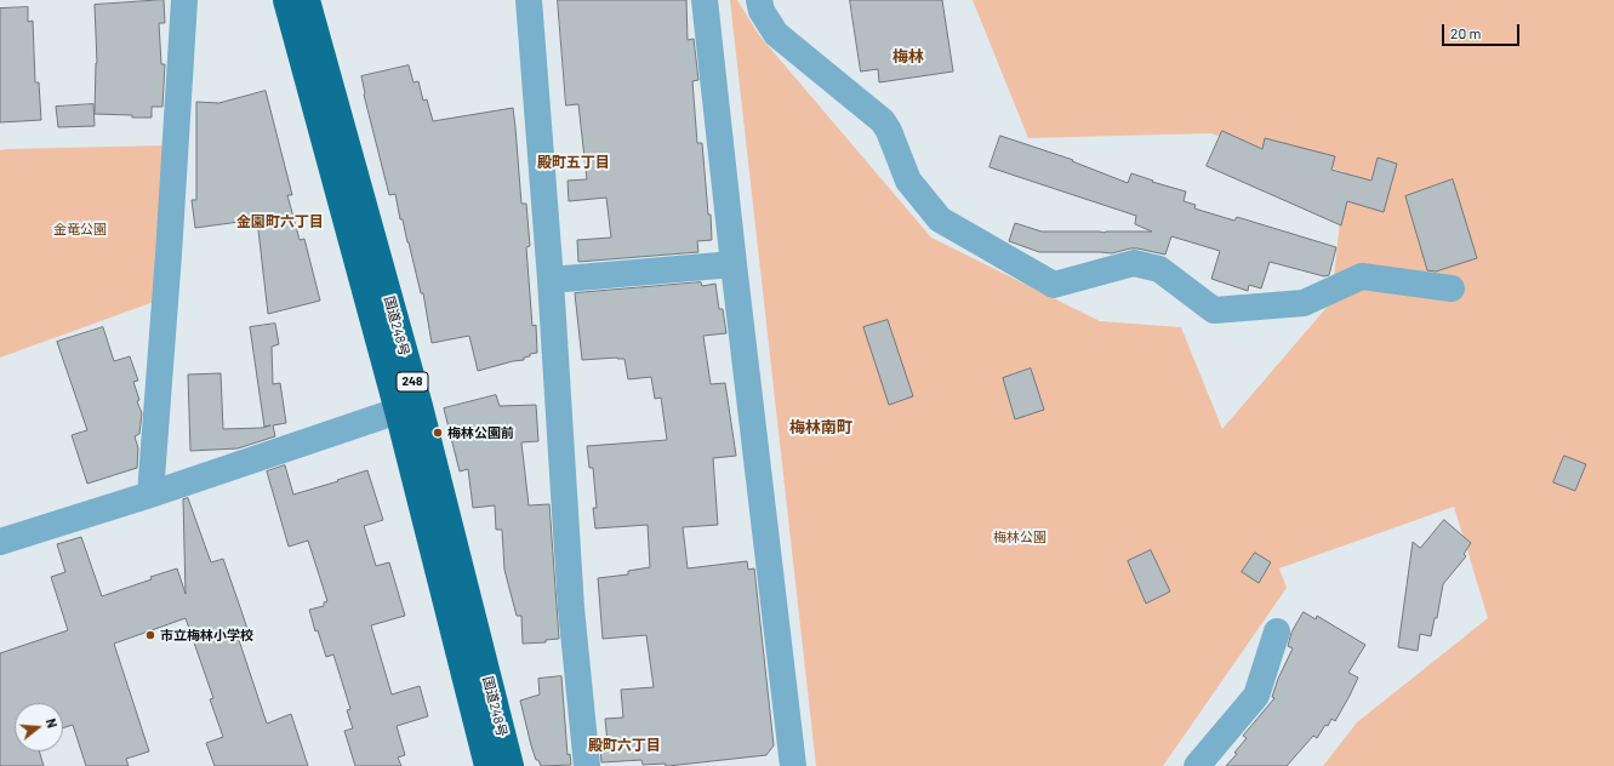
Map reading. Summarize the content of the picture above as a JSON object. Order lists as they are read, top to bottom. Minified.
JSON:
{"streets":{"highway":["国道248号","248"]},"districts":["梅林","殿町五丁目","金園町六丁目","梅林南町","殿町六丁目"],"parks":["金竜公園","梅林公園"],"places":["梅林公園前","市立梅林小学校"],"scale_bar":"20 m","north":"right"}
